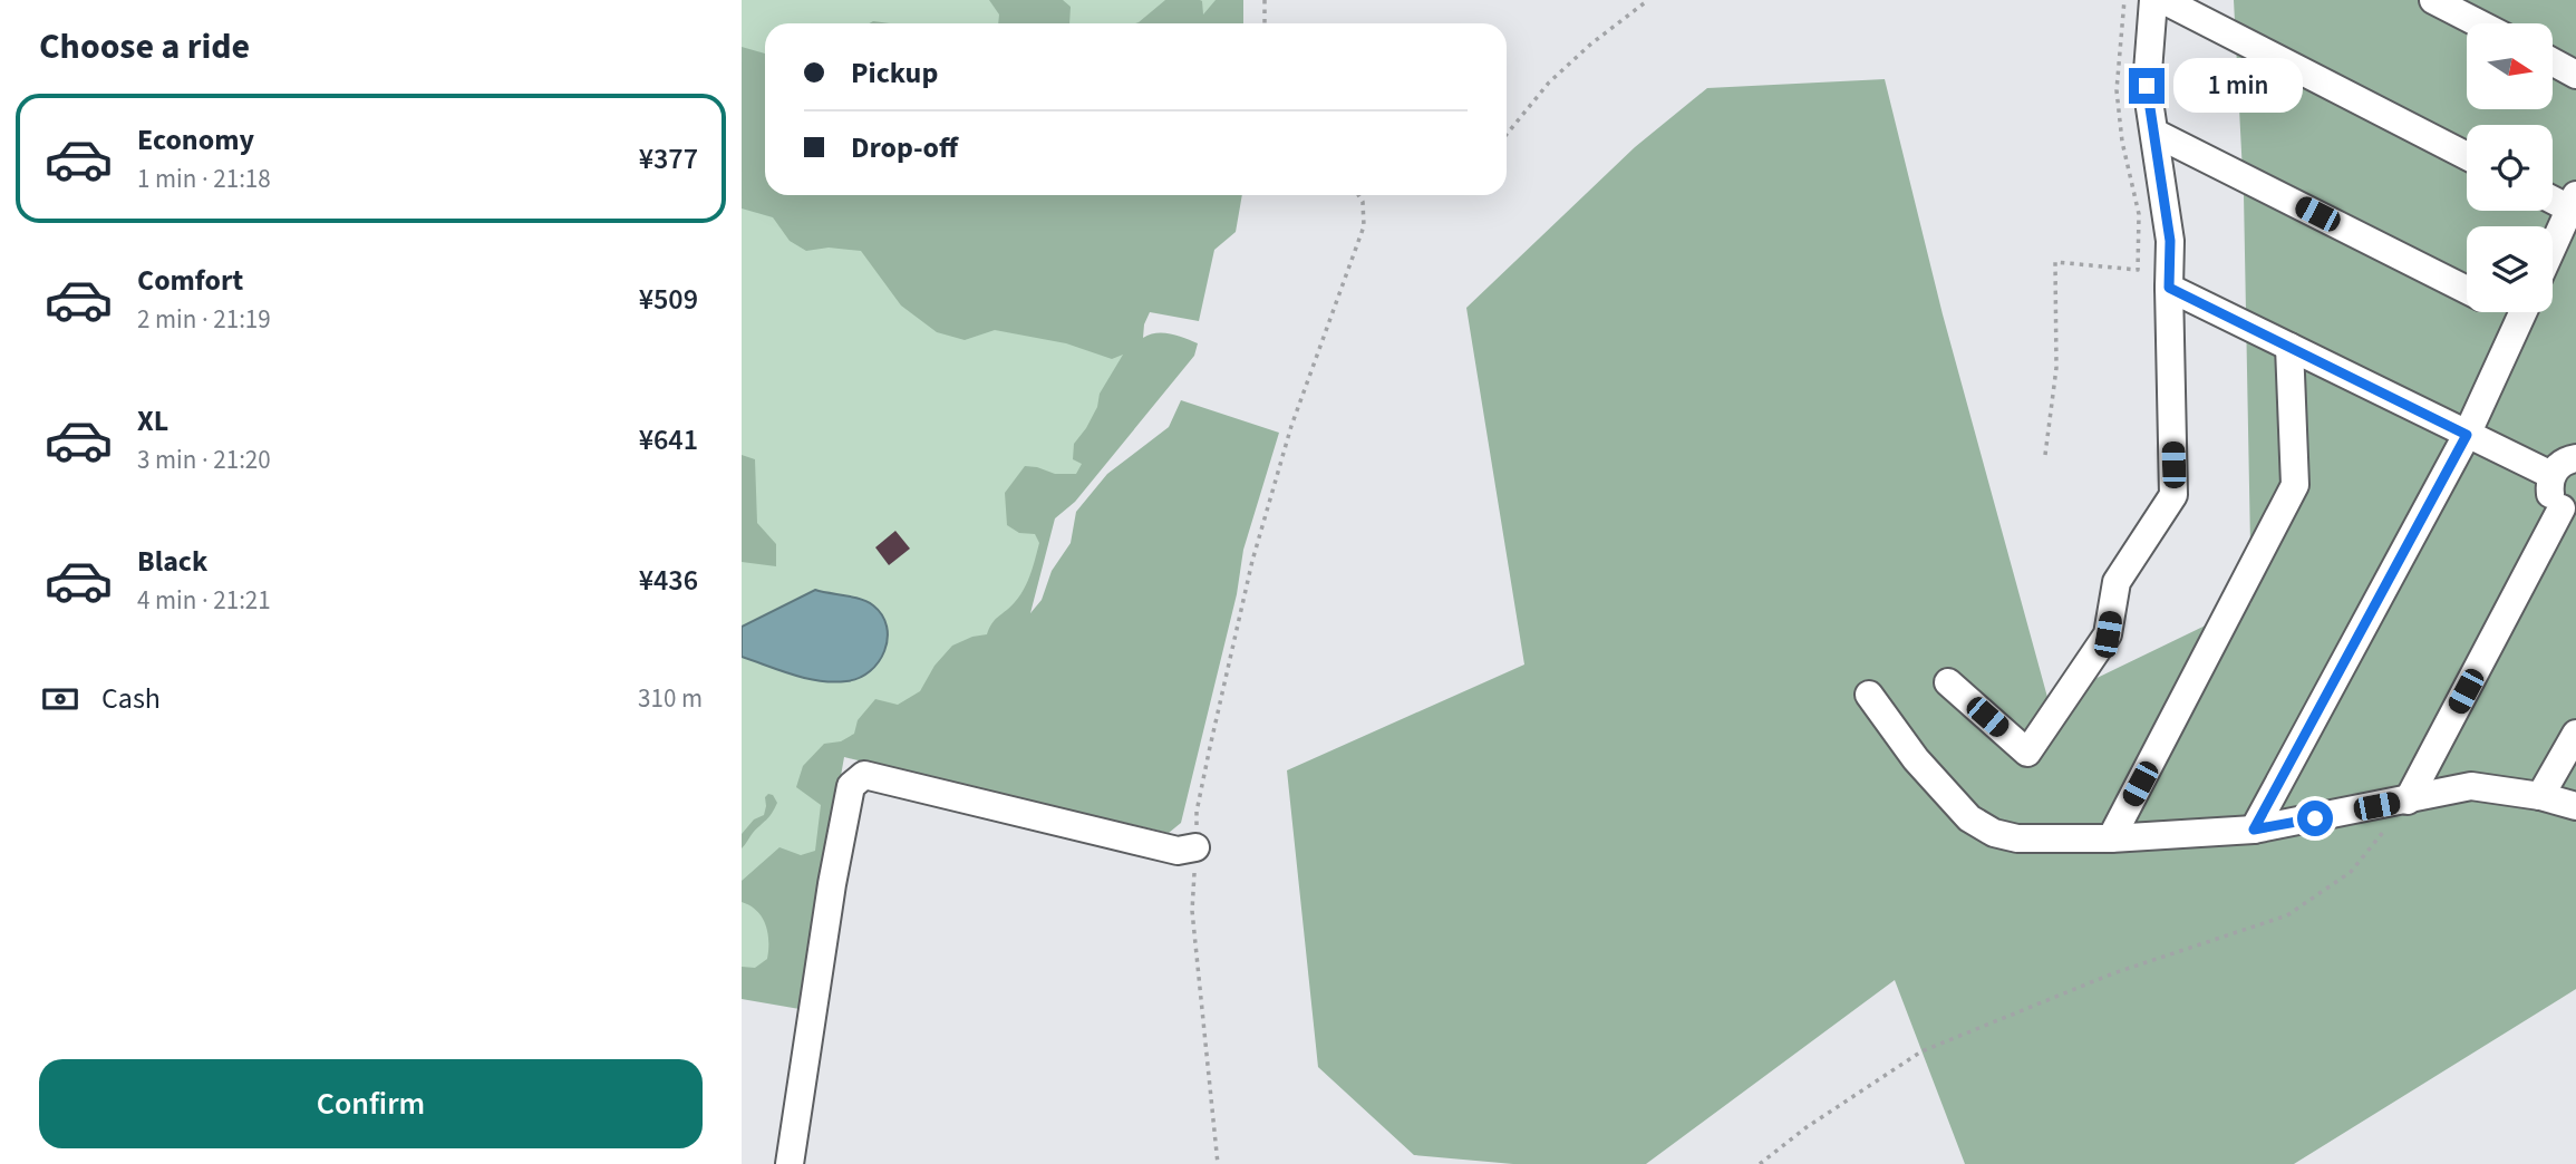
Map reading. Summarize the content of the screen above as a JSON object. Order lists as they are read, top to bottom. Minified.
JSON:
{"north":"right","page":{"heading":"Choose a ride","banner":["Pickup","Drop-off"],"bubble":"1 min","list":[{"name":"Economy","note":"1 min · 21:18","value":"¥377"},{"name":"Comfort","note":"2 min · 21:19","value":"¥509"},{"name":"XL","note":"3 min · 21:20","value":"¥641"},{"name":"Black","note":"4 min · 21:21","value":"¥436"}],"pay":["Cash","310 m"],"buttons":"Confirm"}}
